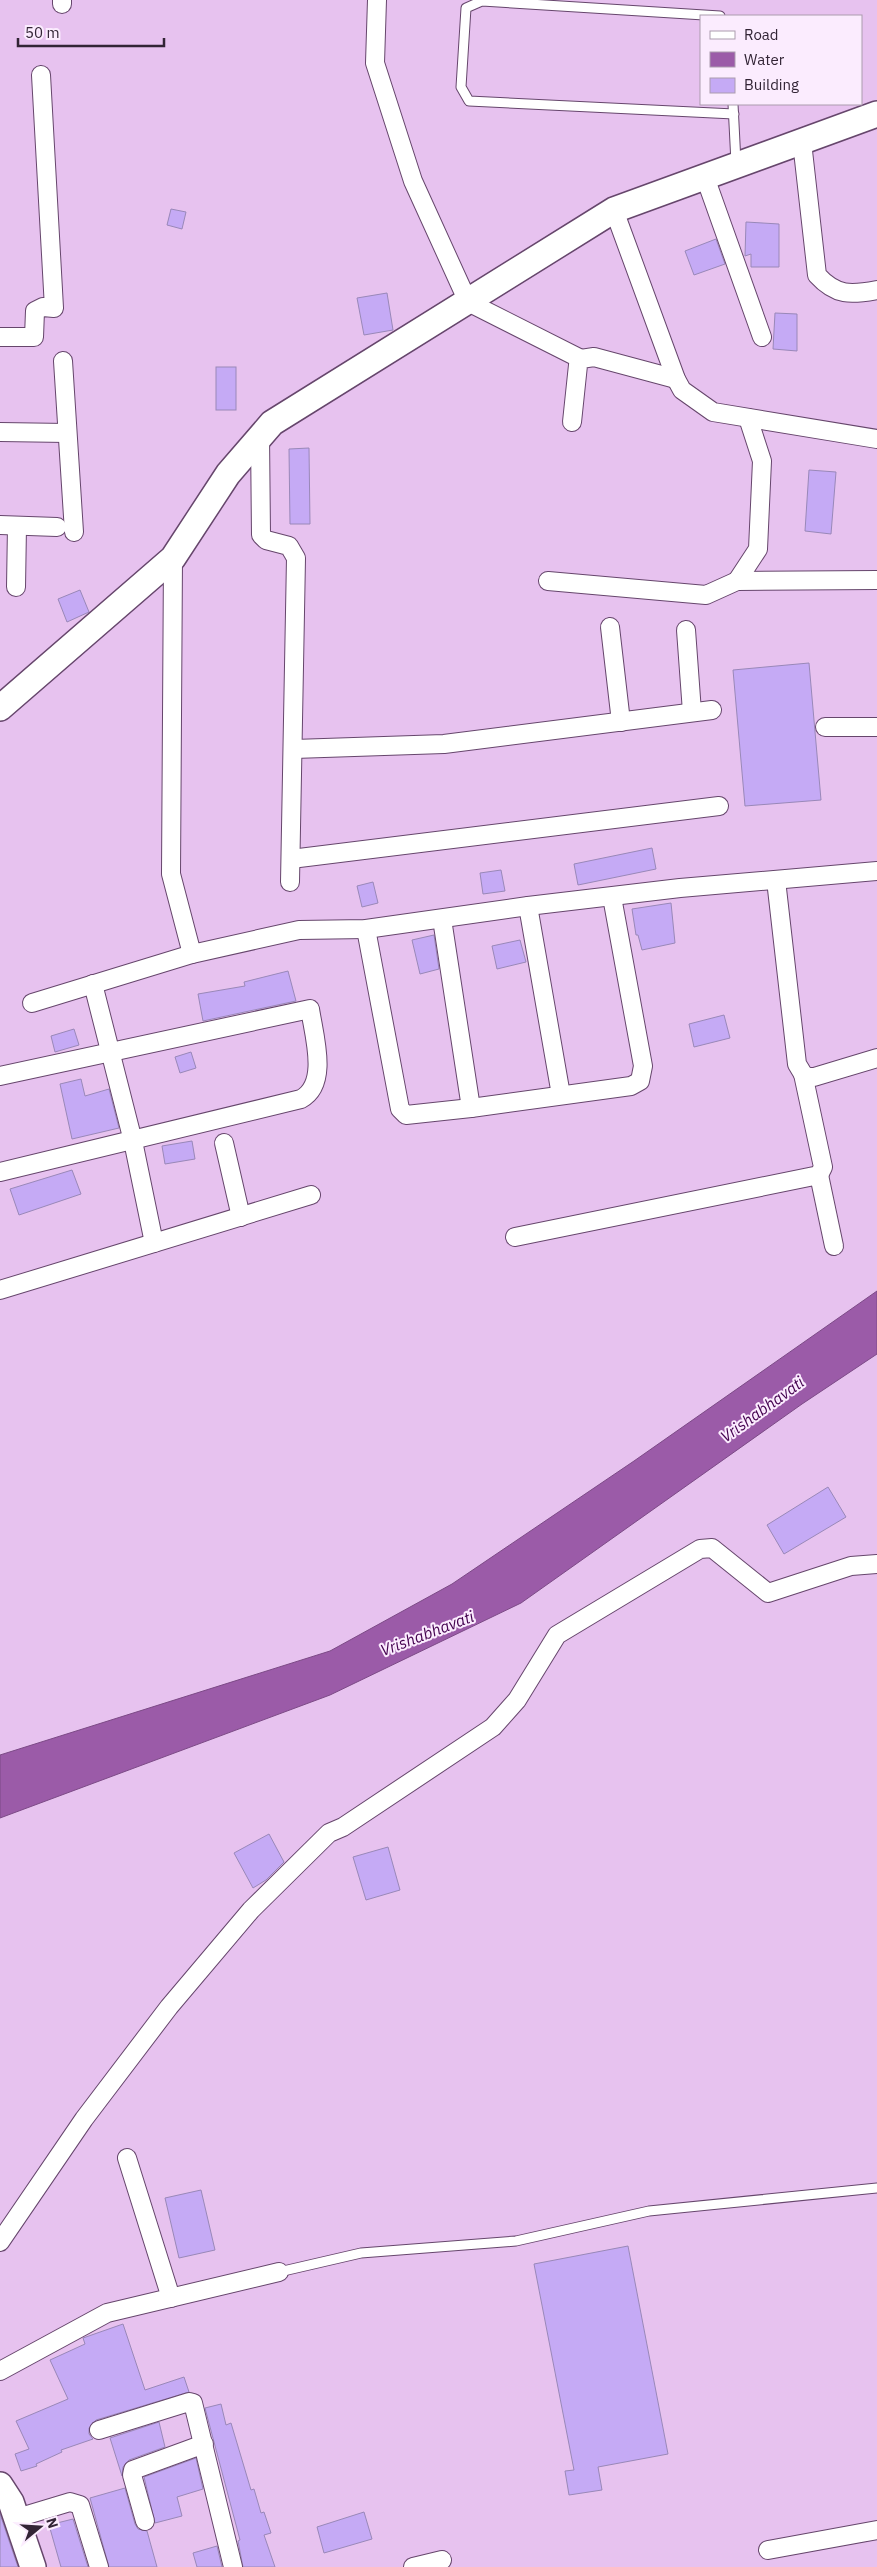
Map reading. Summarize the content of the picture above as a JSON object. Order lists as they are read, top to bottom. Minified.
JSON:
{"water":["Vrishabhavati"],"legend":["Road","Water","Building"],"scale_bar":"50 m","north":"right"}
